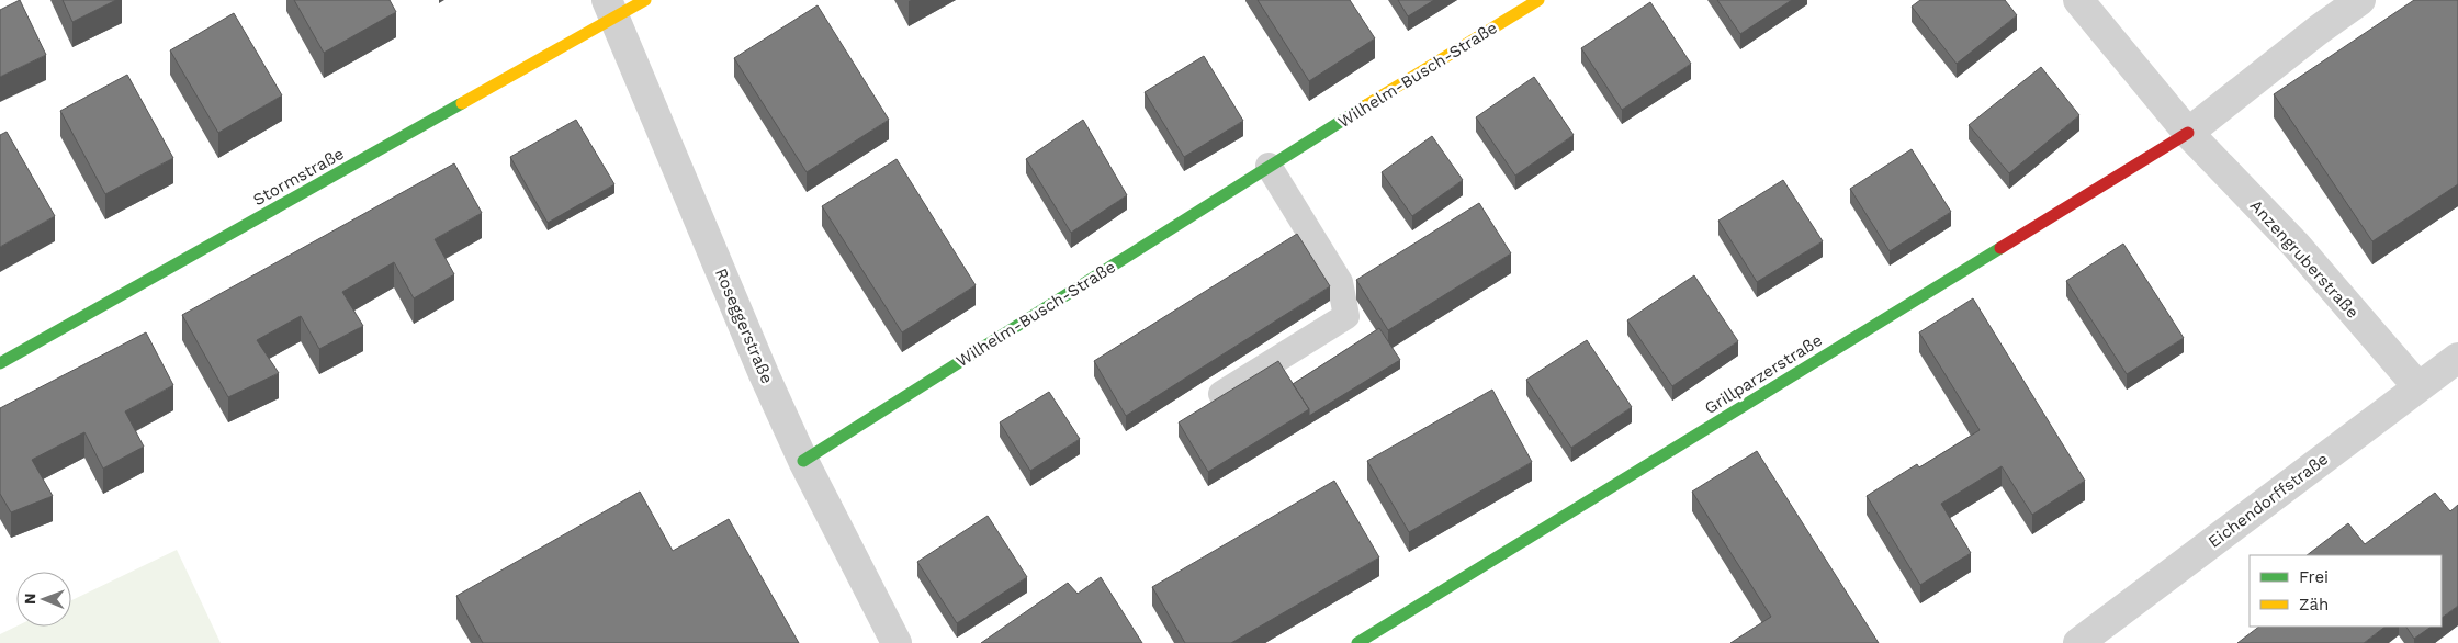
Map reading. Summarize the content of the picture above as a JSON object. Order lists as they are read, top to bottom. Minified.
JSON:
{"streets":{"street":["Wilhelm-Busch-Straße","Stormstraße","Anzengruberstraße","Roseggerstraße","Grillparzerstraße","Eichendorffstraße"]},"crossings":[["Wilhelm-Busch-Straße","Roseggerstraße"],["Stormstraße","Roseggerstraße"],["Anzengruberstraße","Grillparzerstraße"],["Anzengruberstraße","Eichendorffstraße"]],"legend":["Frei","Zäh"],"north":"left"}
